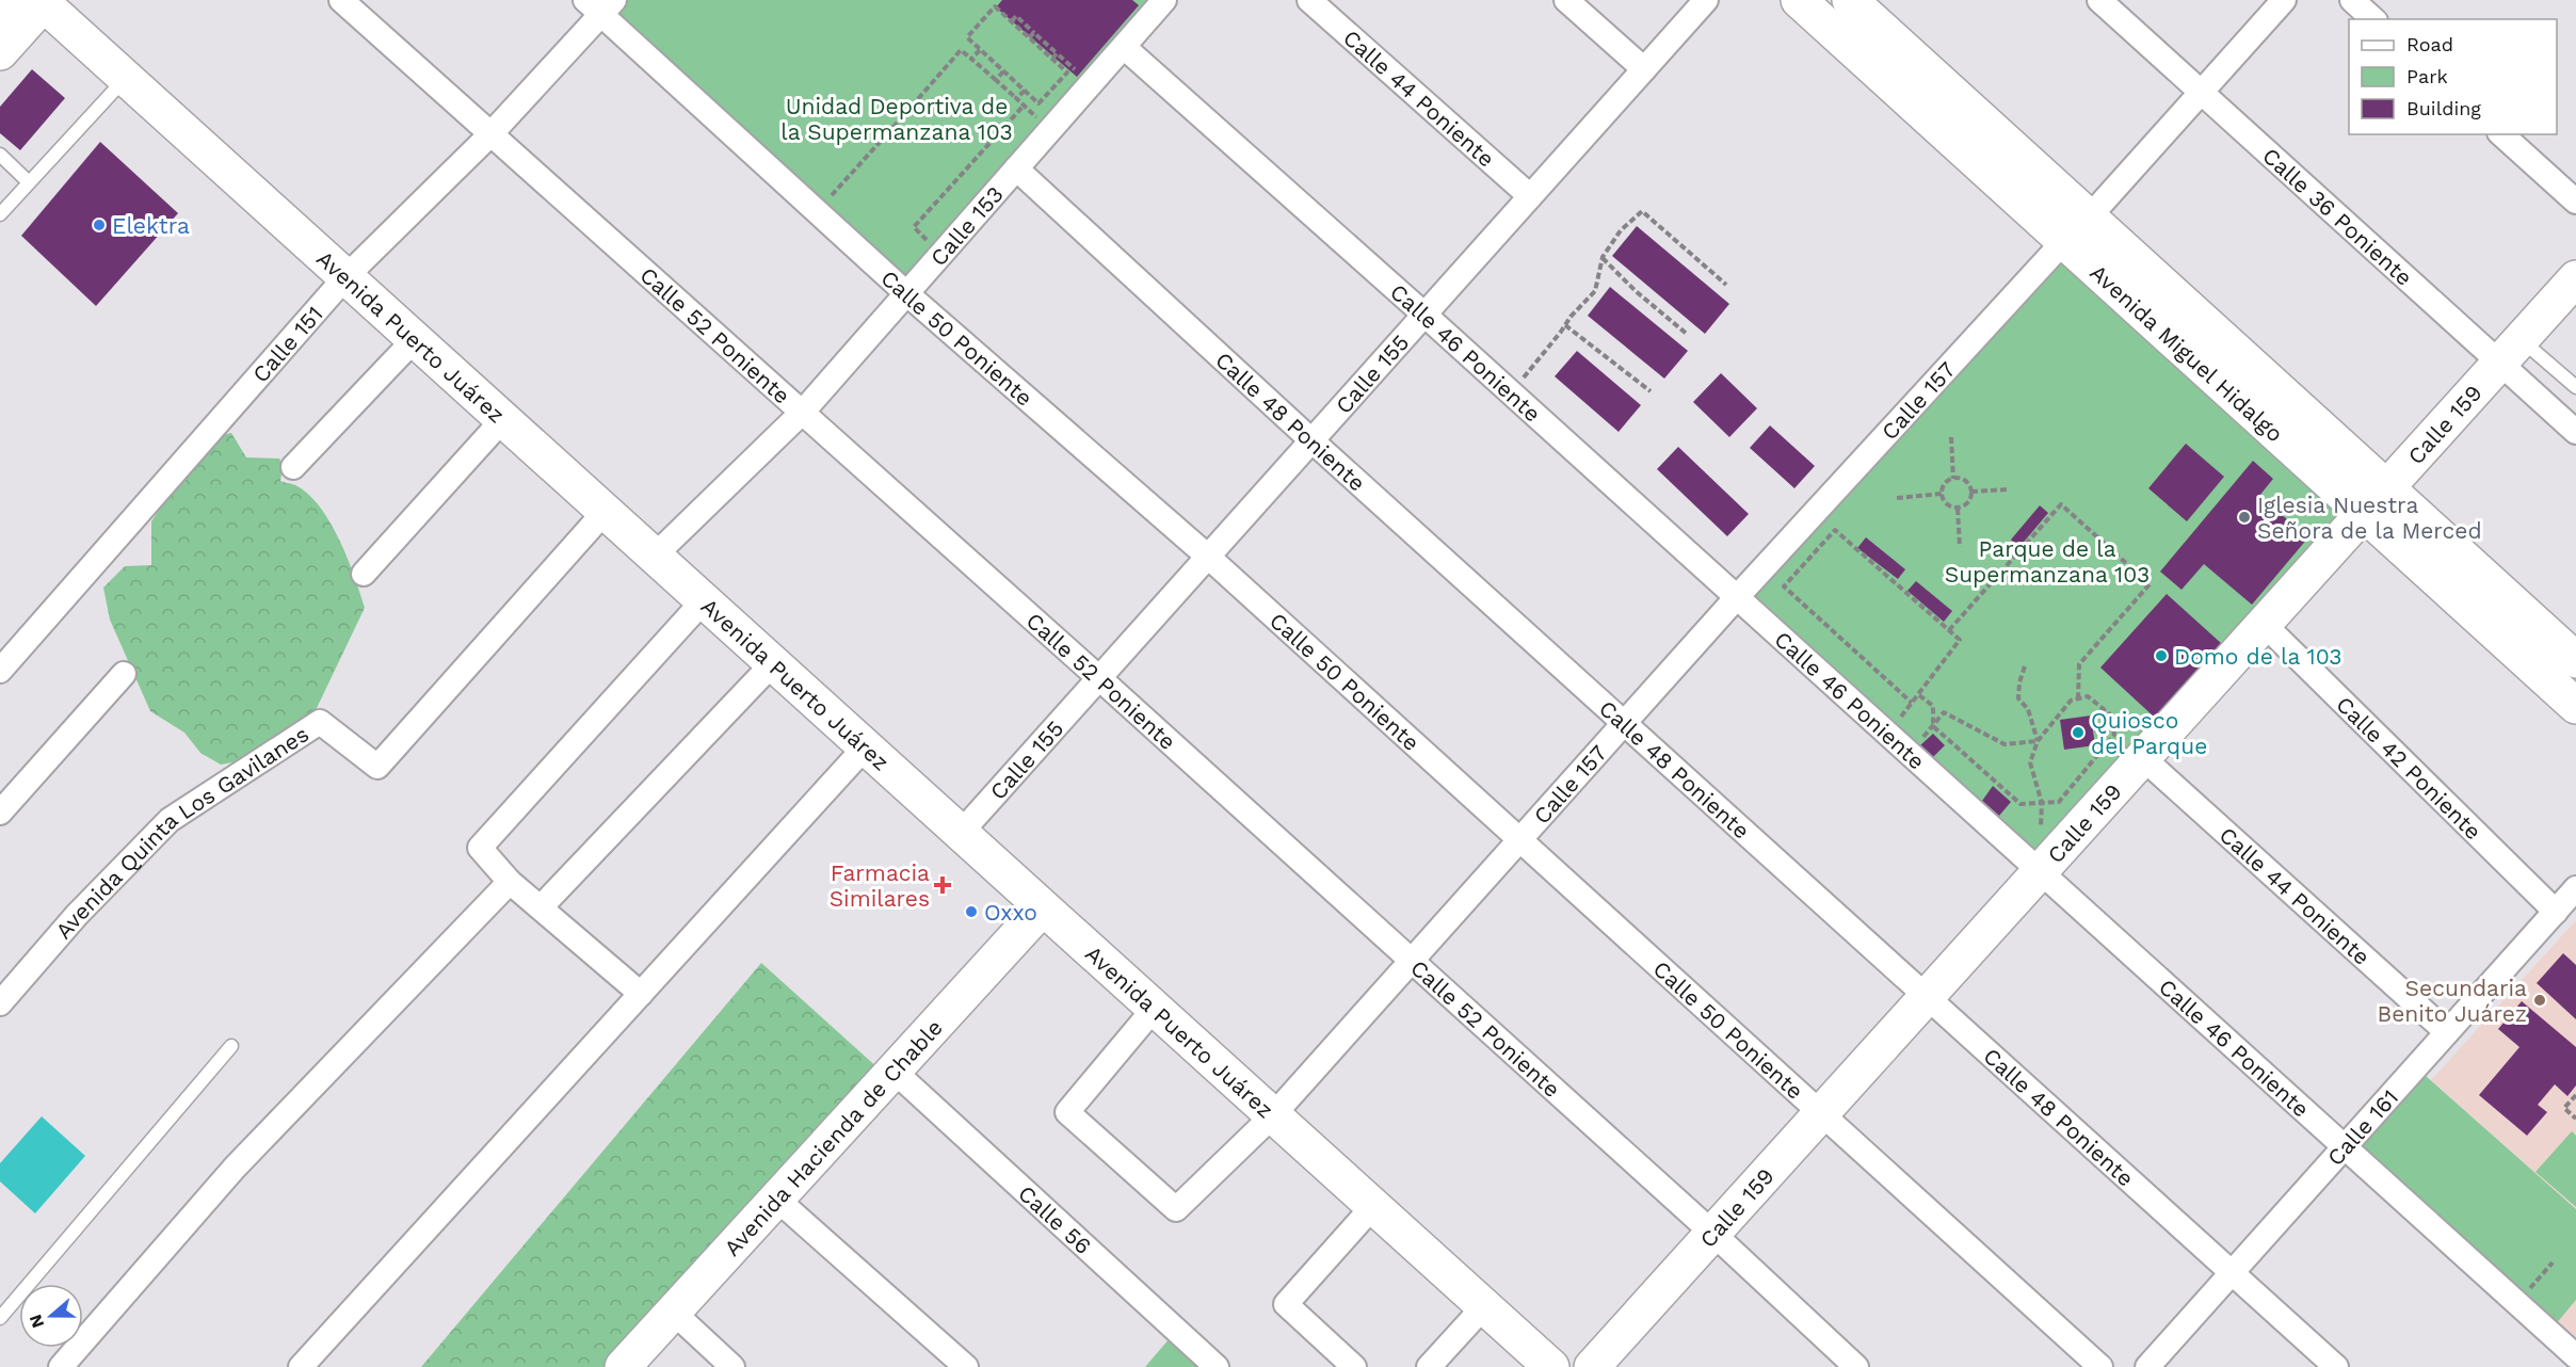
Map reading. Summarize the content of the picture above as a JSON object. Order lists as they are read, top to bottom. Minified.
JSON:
{"streets":{"street":["Calle 44 Poniente","Calle 36 Poniente","Calle 153","Calle 52 Poniente","Avenida Puerto Juárez","Calle 50 Poniente","Calle 151","Calle 46 Poniente","Avenida Miguel Hidalgo","Calle 155","Calle 157","Calle 48 Poniente","Calle 159","Calle 42 Poniente","Avenida Quinta Los Gavilanes","Calle 161","Avenida Hacienda de Chable","Calle 56"]},"crossings":[["Calle 44 Poniente","Calle 155"],["Calle 44 Poniente","Calle 159"],["Calle 44 Poniente","Calle 161"],["Calle 36 Poniente","Calle 159"],["Calle 153","Calle 52 Poniente"],["Calle 153","Avenida Puerto Juárez"],["Calle 153","Calle 50 Poniente"],["Calle 153","Calle 46 Poniente"],["Calle 153","Calle 48 Poniente"],["Calle 52 Poniente","Calle 151"],["Calle 52 Poniente","Calle 155"],["Calle 52 Poniente","Calle 157"],["Calle 52 Poniente","Calle 159"],["Avenida Puerto Juárez","Calle 151"],["Avenida Puerto Juárez","Calle 155"],["Avenida Puerto Juárez","Calle 157"],["Avenida Puerto Juárez","Avenida Quinta Los Gavilanes"],["Avenida Puerto Juárez","Avenida Hacienda de Chable"],["Calle 50 Poniente","Calle 151"],["Calle 50 Poniente","Calle 155"],["Calle 50 Poniente","Calle 157"],["Calle 50 Poniente","Calle 159"],["Calle 46 Poniente","Calle 155"],["Calle 46 Poniente","Calle 157"],["Calle 46 Poniente","Calle 159"],["Calle 46 Poniente","Calle 161"],["Avenida Miguel Hidalgo","Calle 157"],["Avenida Miguel Hidalgo","Calle 159"],["Calle 155","Calle 48 Poniente"],["Calle 157","Calle 48 Poniente"],["Calle 48 Poniente","Calle 159"],["Calle 48 Poniente","Calle 161"],["Calle 159","Calle 42 Poniente"],["Calle 42 Poniente","Calle 161"],["Avenida Hacienda de Chable","Calle 56"]],"parks":["Unidad Deportiva de la Supermanzana 103","Parque de la Supermanzana 103"],"places":{"other":["Elektra","Iglesia Nuestra Señora de la Merced","Domo de la 103","Quiosco del Parque","Oxxo","Secundaria Benito Juárez"],"health":["Farmacia Similares"]},"legend":["Road","Park","Building"],"north":"left"}
